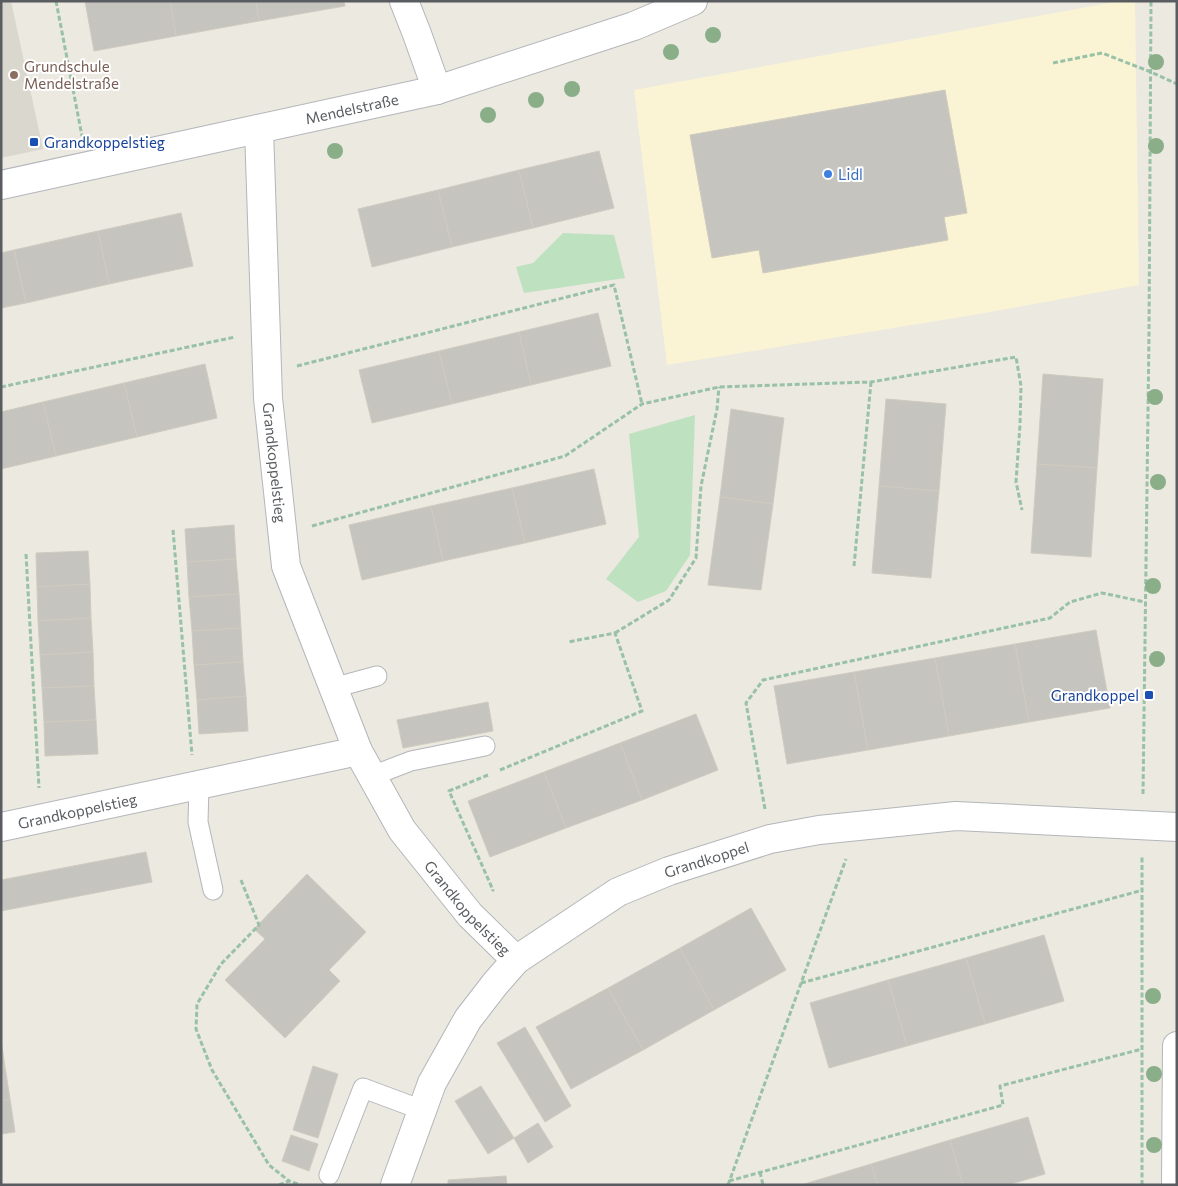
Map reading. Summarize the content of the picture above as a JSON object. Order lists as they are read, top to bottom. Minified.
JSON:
{"streets":{"street":["Mendelstraße","Grandkoppelstieg","Grandkoppel"]},"crossings":[["Mendelstraße","Grandkoppelstieg"],["Grandkoppelstieg","Grandkoppel"]],"places":{"other":["Grundschule Mendelstraße","Lidl"],"transit":["Grandkoppelstieg","Grandkoppel"]}}
